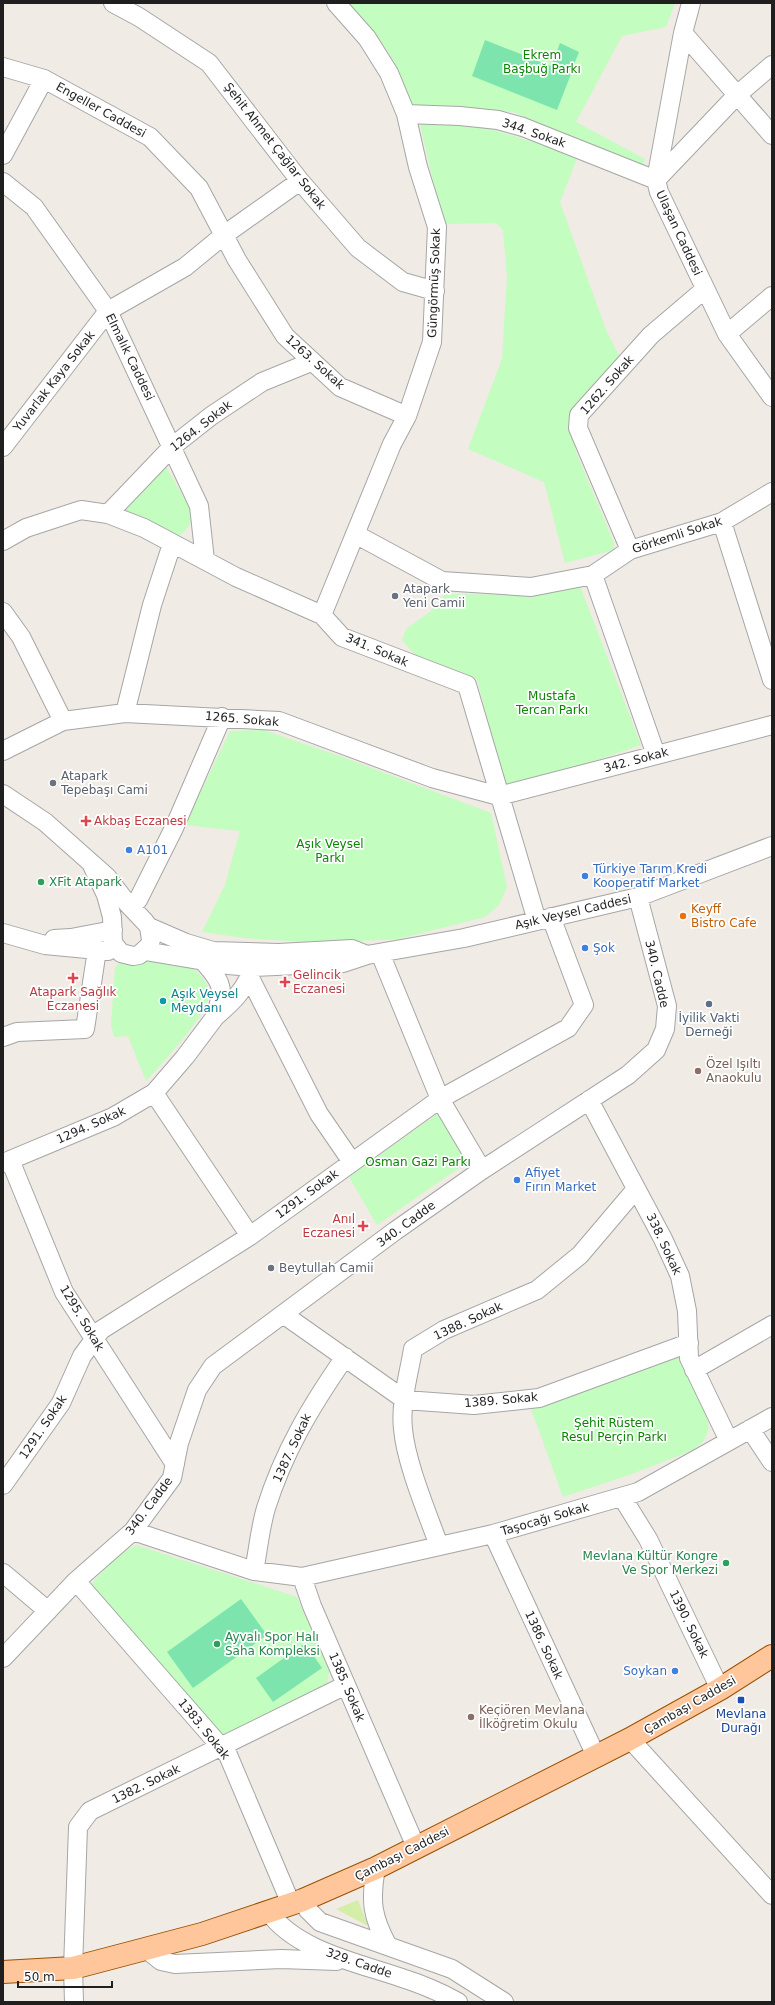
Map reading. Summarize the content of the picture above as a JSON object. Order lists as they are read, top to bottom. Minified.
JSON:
{"streets":{"main road":["Çambaşı Caddesi"],"street":["Engeller Caddesi","344. Sokak","Şehit Ahmet Çağlar Sokak","Ulaşan Caddesi","Güngörmüş Sokak","Elmalık Caddesi","1263. Sokak","Yuvarlak Kaya Sokak","1262. Sokak","1264. Sokak","Görkemli Sokak","341. Sokak","1265. Sokak","342. Sokak","Aşık Veysel Caddesi","340. Cadde","1294. Sokak","1291. Sokak","338. Sokak","1295. Sokak","1388. Sokak","1389. Sokak","1387. Sokak","Taşocağı Sokak","1390. Sokak","1386. Sokak","1385. Sokak","1383. Sokak","1382. Sokak","329. Cadde"]},"crossings":[["Engeller Caddesi","1263. Sokak"],["Engeller Caddesi","Yuvarlak Kaya Sokak"],["344. Sokak","Ulaşan Caddesi"],["344. Sokak","Güngörmüş Sokak"],["Şehit Ahmet Çağlar Sokak","Güngörmüş Sokak"],["Şehit Ahmet Çağlar Sokak","Yuvarlak Kaya Sokak"],["Ulaşan Caddesi","1262. Sokak"],["Güngörmüş Sokak","1263. Sokak"],["Güngörmüş Sokak","Görkemli Sokak"],["Güngörmüş Sokak","341. Sokak"],["Elmalık Caddesi","Yuvarlak Kaya Sokak"],["Elmalık Caddesi","1264. Sokak"],["Elmalık Caddesi","341. Sokak"],["1263. Sokak","Yuvarlak Kaya Sokak"],["1263. Sokak","1264. Sokak"],["1262. Sokak","Görkemli Sokak"],["1264. Sokak","341. Sokak"],["341. Sokak","1265. Sokak"],["341. Sokak","342. Sokak"],["341. Sokak","Aşık Veysel Caddesi"],["341. Sokak","1291. Sokak"],["1265. Sokak","342. Sokak"],["Aşık Veysel Caddesi","340. Cadde"],["Aşık Veysel Caddesi","1294. Sokak"],["Aşık Veysel Caddesi","1291. Sokak"],["340. Cadde","338. Sokak"],["340. Cadde","1295. Sokak"],["340. Cadde","1383. Sokak"],["1294. Sokak","1295. Sokak"],["1291. Sokak","1295. Sokak"],["338. Sokak","1388. Sokak"],["338. Sokak","1389. Sokak"],["338. Sokak","Taşocağı Sokak"],["1388. Sokak","1389. Sokak"],["1388. Sokak","Taşocağı Sokak"],["Taşocağı Sokak","1390. Sokak"],["Taşocağı Sokak","1386. Sokak"],["Taşocağı Sokak","1385. Sokak"],["1390. Sokak","Çambaşı Caddesi"],["1386. Sokak","Çambaşı Caddesi"],["1385. Sokak","Çambaşı Caddesi"],["1385. Sokak","1382. Sokak"],["Çambaşı Caddesi","1383. Sokak"],["Çambaşı Caddesi","1382. Sokak"],["Çambaşı Caddesi","329. Cadde"],["1383. Sokak","1382. Sokak"],["1383. Sokak","329. Cadde"]],"parks":["Ekrem Başbuğ Parkı","Mustafa Tercan Parkı","Aşık Veysel Parkı","Osman Gazi Parkı","Şehit Rüstem Resul Perçin Parkı"],"places":{"other":["Atapark Yeni Camii","Atapark Tepebaşı Cami","A101","Türkiye Tarım Kredi Kooperatif Market","XFit Atapark","Keyff Bistro Cafe","Şok","Aşık Veysel Meydanı","İyilik Vakti Derneği","Özel Işıltı Anaokulu","Afiyet Fırın Market","Beytullah Camii","Mevlana Kültür Kongre Ve Spor Merkezi","Ayvalı Spor Halı Saha Kompleksi","Soykan","Keçiören Mevlana İlköğretim Okulu"],"health":["Akbaş Eczanesi","Atapark Sağlık Eczanesi","Gelincik Eczanesi","Anıl Eczanesi"],"transit":["Mevlana Durağı"]},"scale_bar":"50 m"}
